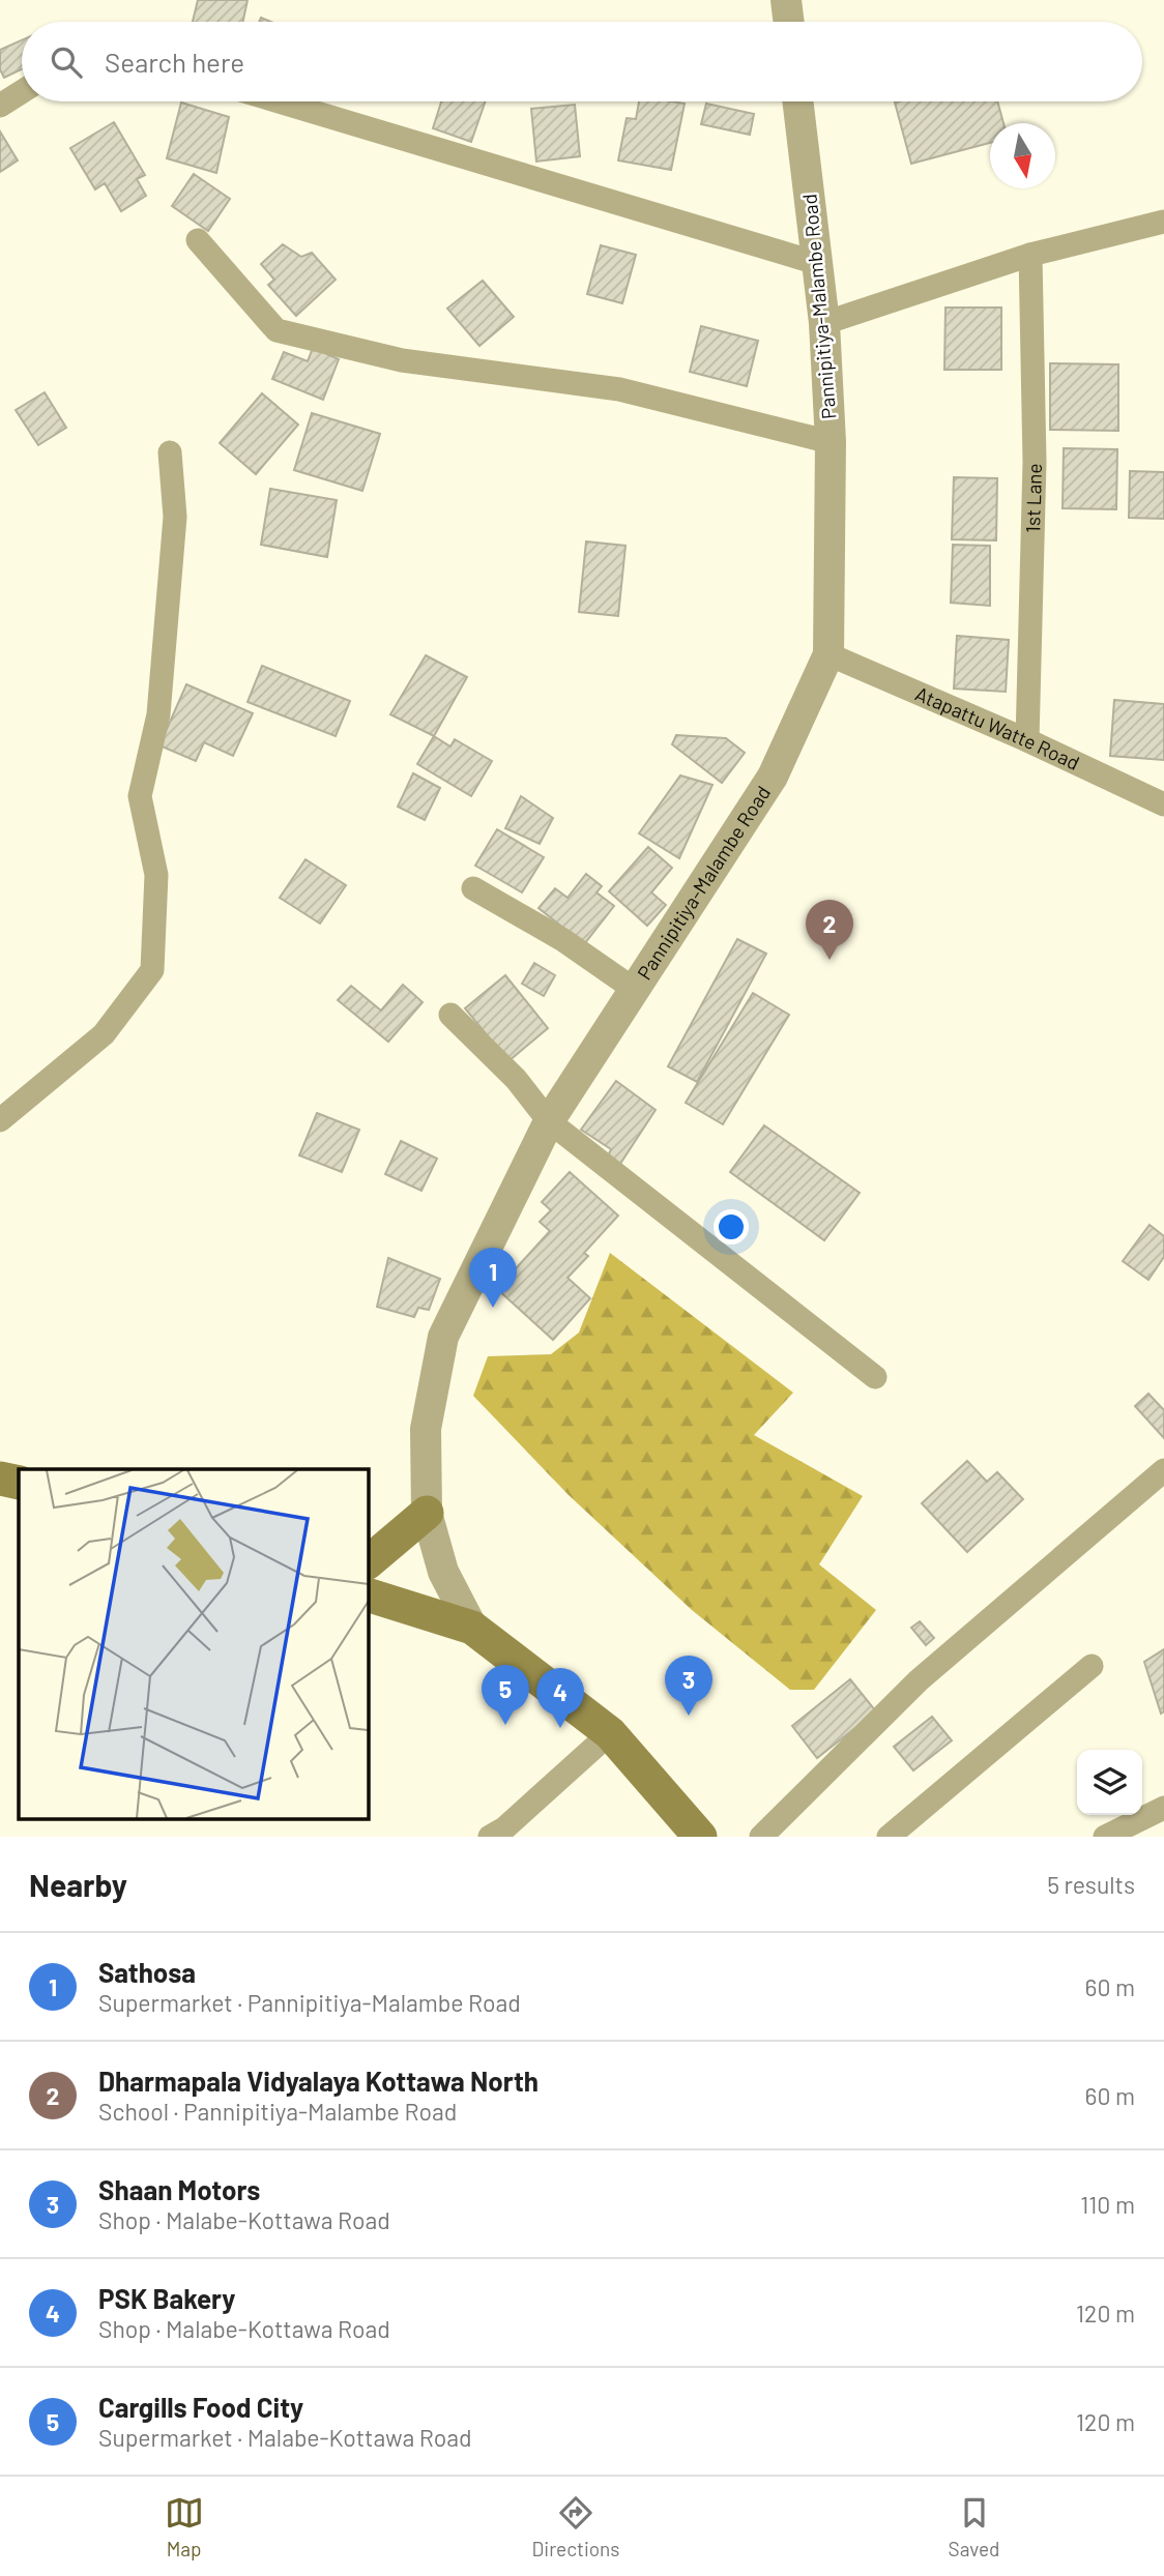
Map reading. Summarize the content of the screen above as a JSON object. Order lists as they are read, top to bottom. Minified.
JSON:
{"streets":{"street":["Pannipitiya-Malambe Road","1st Lane","Atapattu Watte Road"]},"crossings":[["Pannipitiya-Malambe Road","Atapattu Watte Road"],["1st Lane","Atapattu Watte Road"]],"north":"bottom","page":{"search":"Search here","pins":["2","1","3","5","4"],"heading":["Nearby","5 results"],"list":[{"mark":"1","name":"Sathosa","note":"Supermarket · Pannipitiya-Malambe Road","value":"60 m"},{"mark":"2","name":"Dharmapala Vidyalaya Kottawa North","note":"School · Pannipitiya-Malambe Road","value":"60 m"},{"mark":"3","name":"Shaan Motors","note":"Shop · Malabe-Kottawa Road","value":"110 m"},{"mark":"4","name":"PSK Bakery","note":"Shop · Malabe-Kottawa Road","value":"120 m"},{"mark":"5","name":"Cargills Food City","note":"Supermarket · Malabe-Kottawa Road","value":"120 m"}],"nav":["Map","Directions","Saved"]}}
